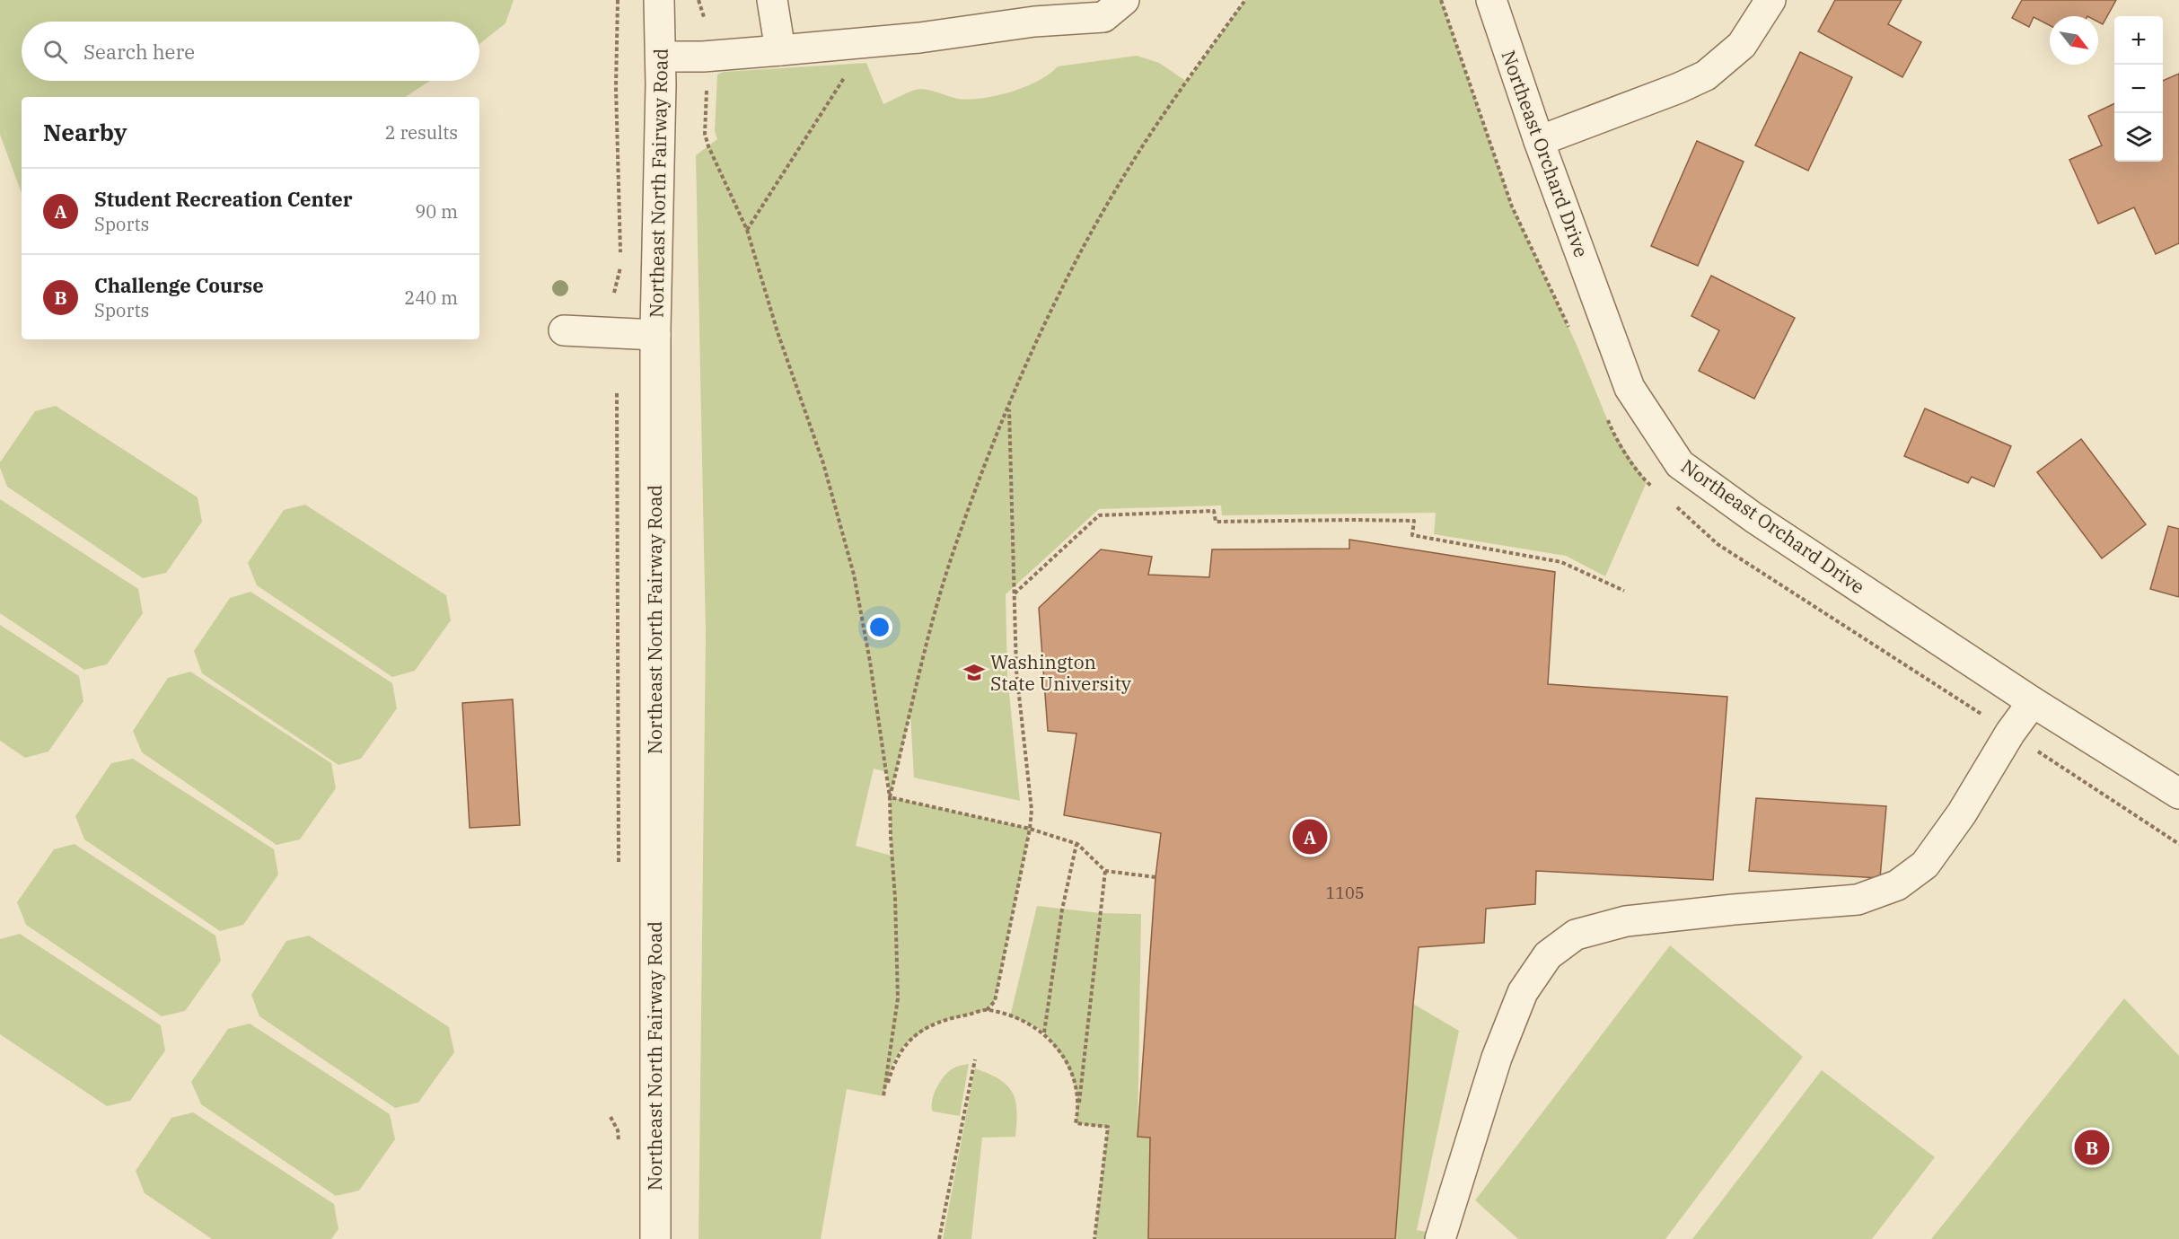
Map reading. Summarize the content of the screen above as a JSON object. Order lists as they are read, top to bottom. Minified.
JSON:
{"streets":{"street":["Northeast Orchard Drive","Northeast North Fairway Road"]},"places":{"school or university":["Washington State University"]},"house_numbers":["1105"],"north":"bottom right","page":{"map_buttons":["+","−"],"search":"Search here","heading":["Nearby","2 results"],"list":[{"mark":"A","name":"Student Recreation Center","note":"Sports","value":"90 m"},{"mark":"B","name":"Challenge Course","note":"Sports","value":"240 m"}],"pins":["A","B"]}}
